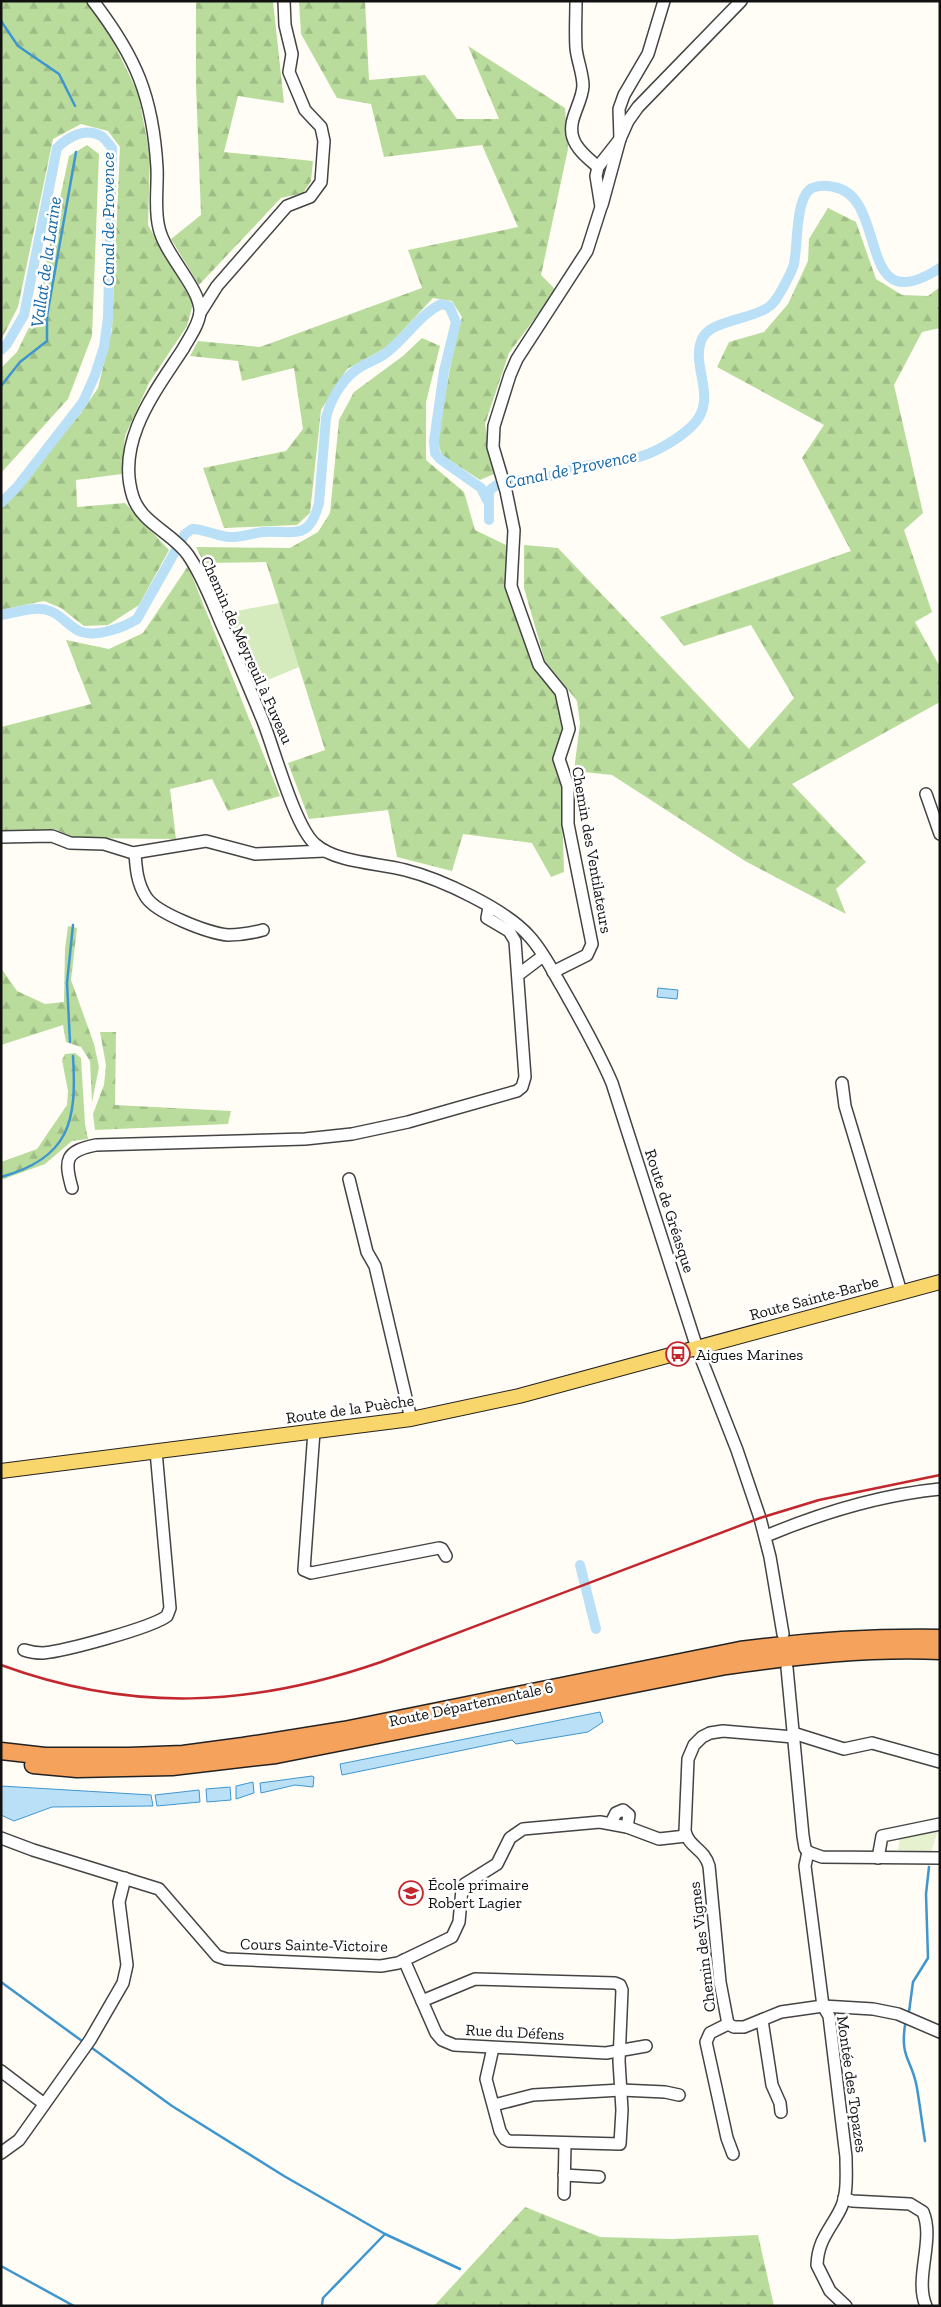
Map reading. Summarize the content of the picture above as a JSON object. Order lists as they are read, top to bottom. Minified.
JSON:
{"streets":{"highway":["Route Départementale 6"],"main road":["Route Sainte-Barbe","Route de la Puèche"],"street":["Chemin de Meyreuil à Fuveau","Chemin des Ventilateurs","Route de Gréasque","Cours Sainte-Victoire","Chemin des Vignes","Rue du Défens","Montée des Topazes"]},"crossings":[["Chemin de Meyreuil à Fuveau","Chemin des Ventilateurs"],["Chemin de Meyreuil à Fuveau","Route de Gréasque"],["Route de Gréasque","Route Sainte-Barbe"],["Route de Gréasque","Route de la Puèche"],["Route Sainte-Barbe","Route de la Puèche"],["Cours Sainte-Victoire","Chemin des Vignes"],["Cours Sainte-Victoire","Rue du Défens"],["Chemin des Vignes","Montée des Topazes"]],"water":["Canal de Provence","Vallat de la Larine"],"places":{"bus stop":["Aigues Marines"],"school or university":["École primaire Robert Lagier"]}}
